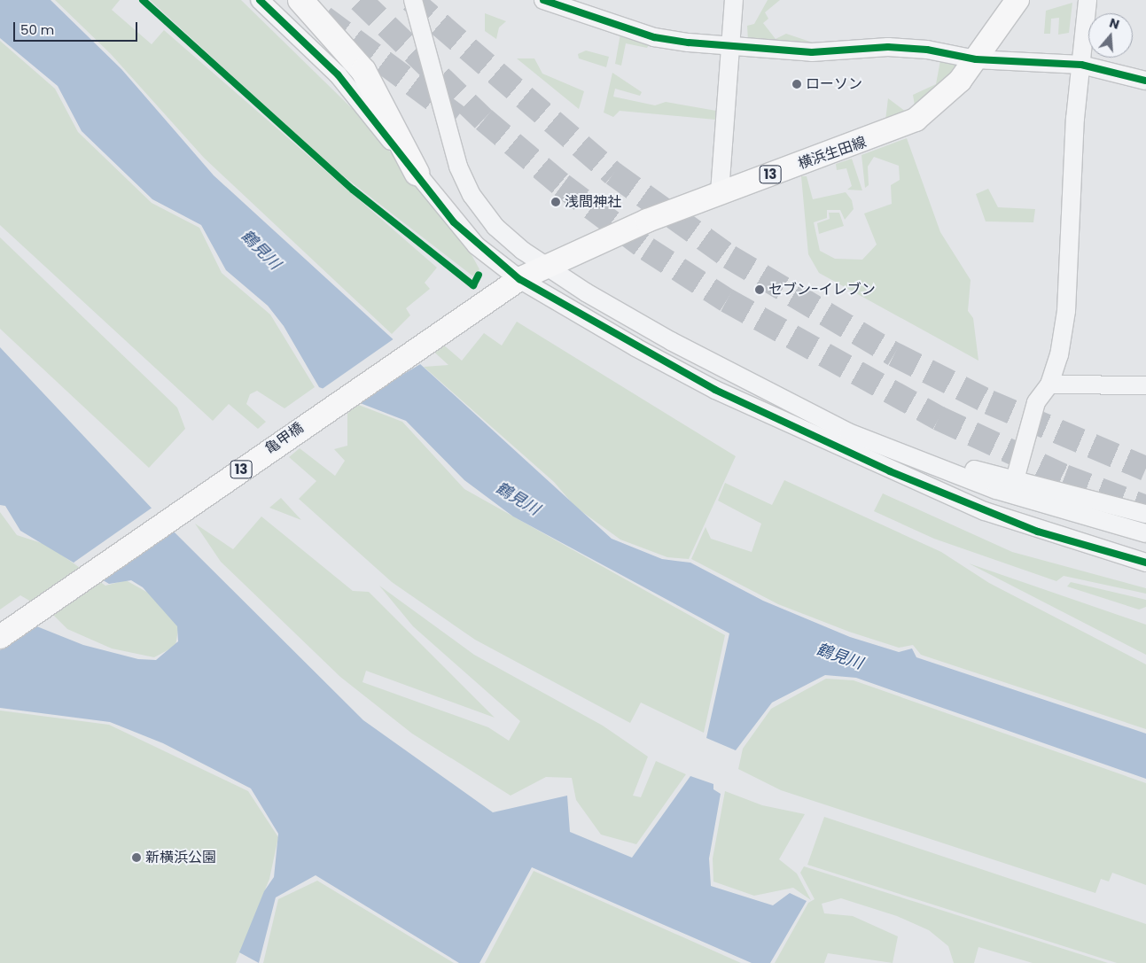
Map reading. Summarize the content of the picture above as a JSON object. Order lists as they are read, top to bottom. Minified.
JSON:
{"streets":{"main road":["横浜生田線","13","亀甲橋"]},"crossings":[["横浜生田線","亀甲橋"]],"water":["鶴見川"],"places":["ローソン","浅間神社","セブン-イレブン","新横浜公園"],"scale_bar":"50 m","north":"top"}
